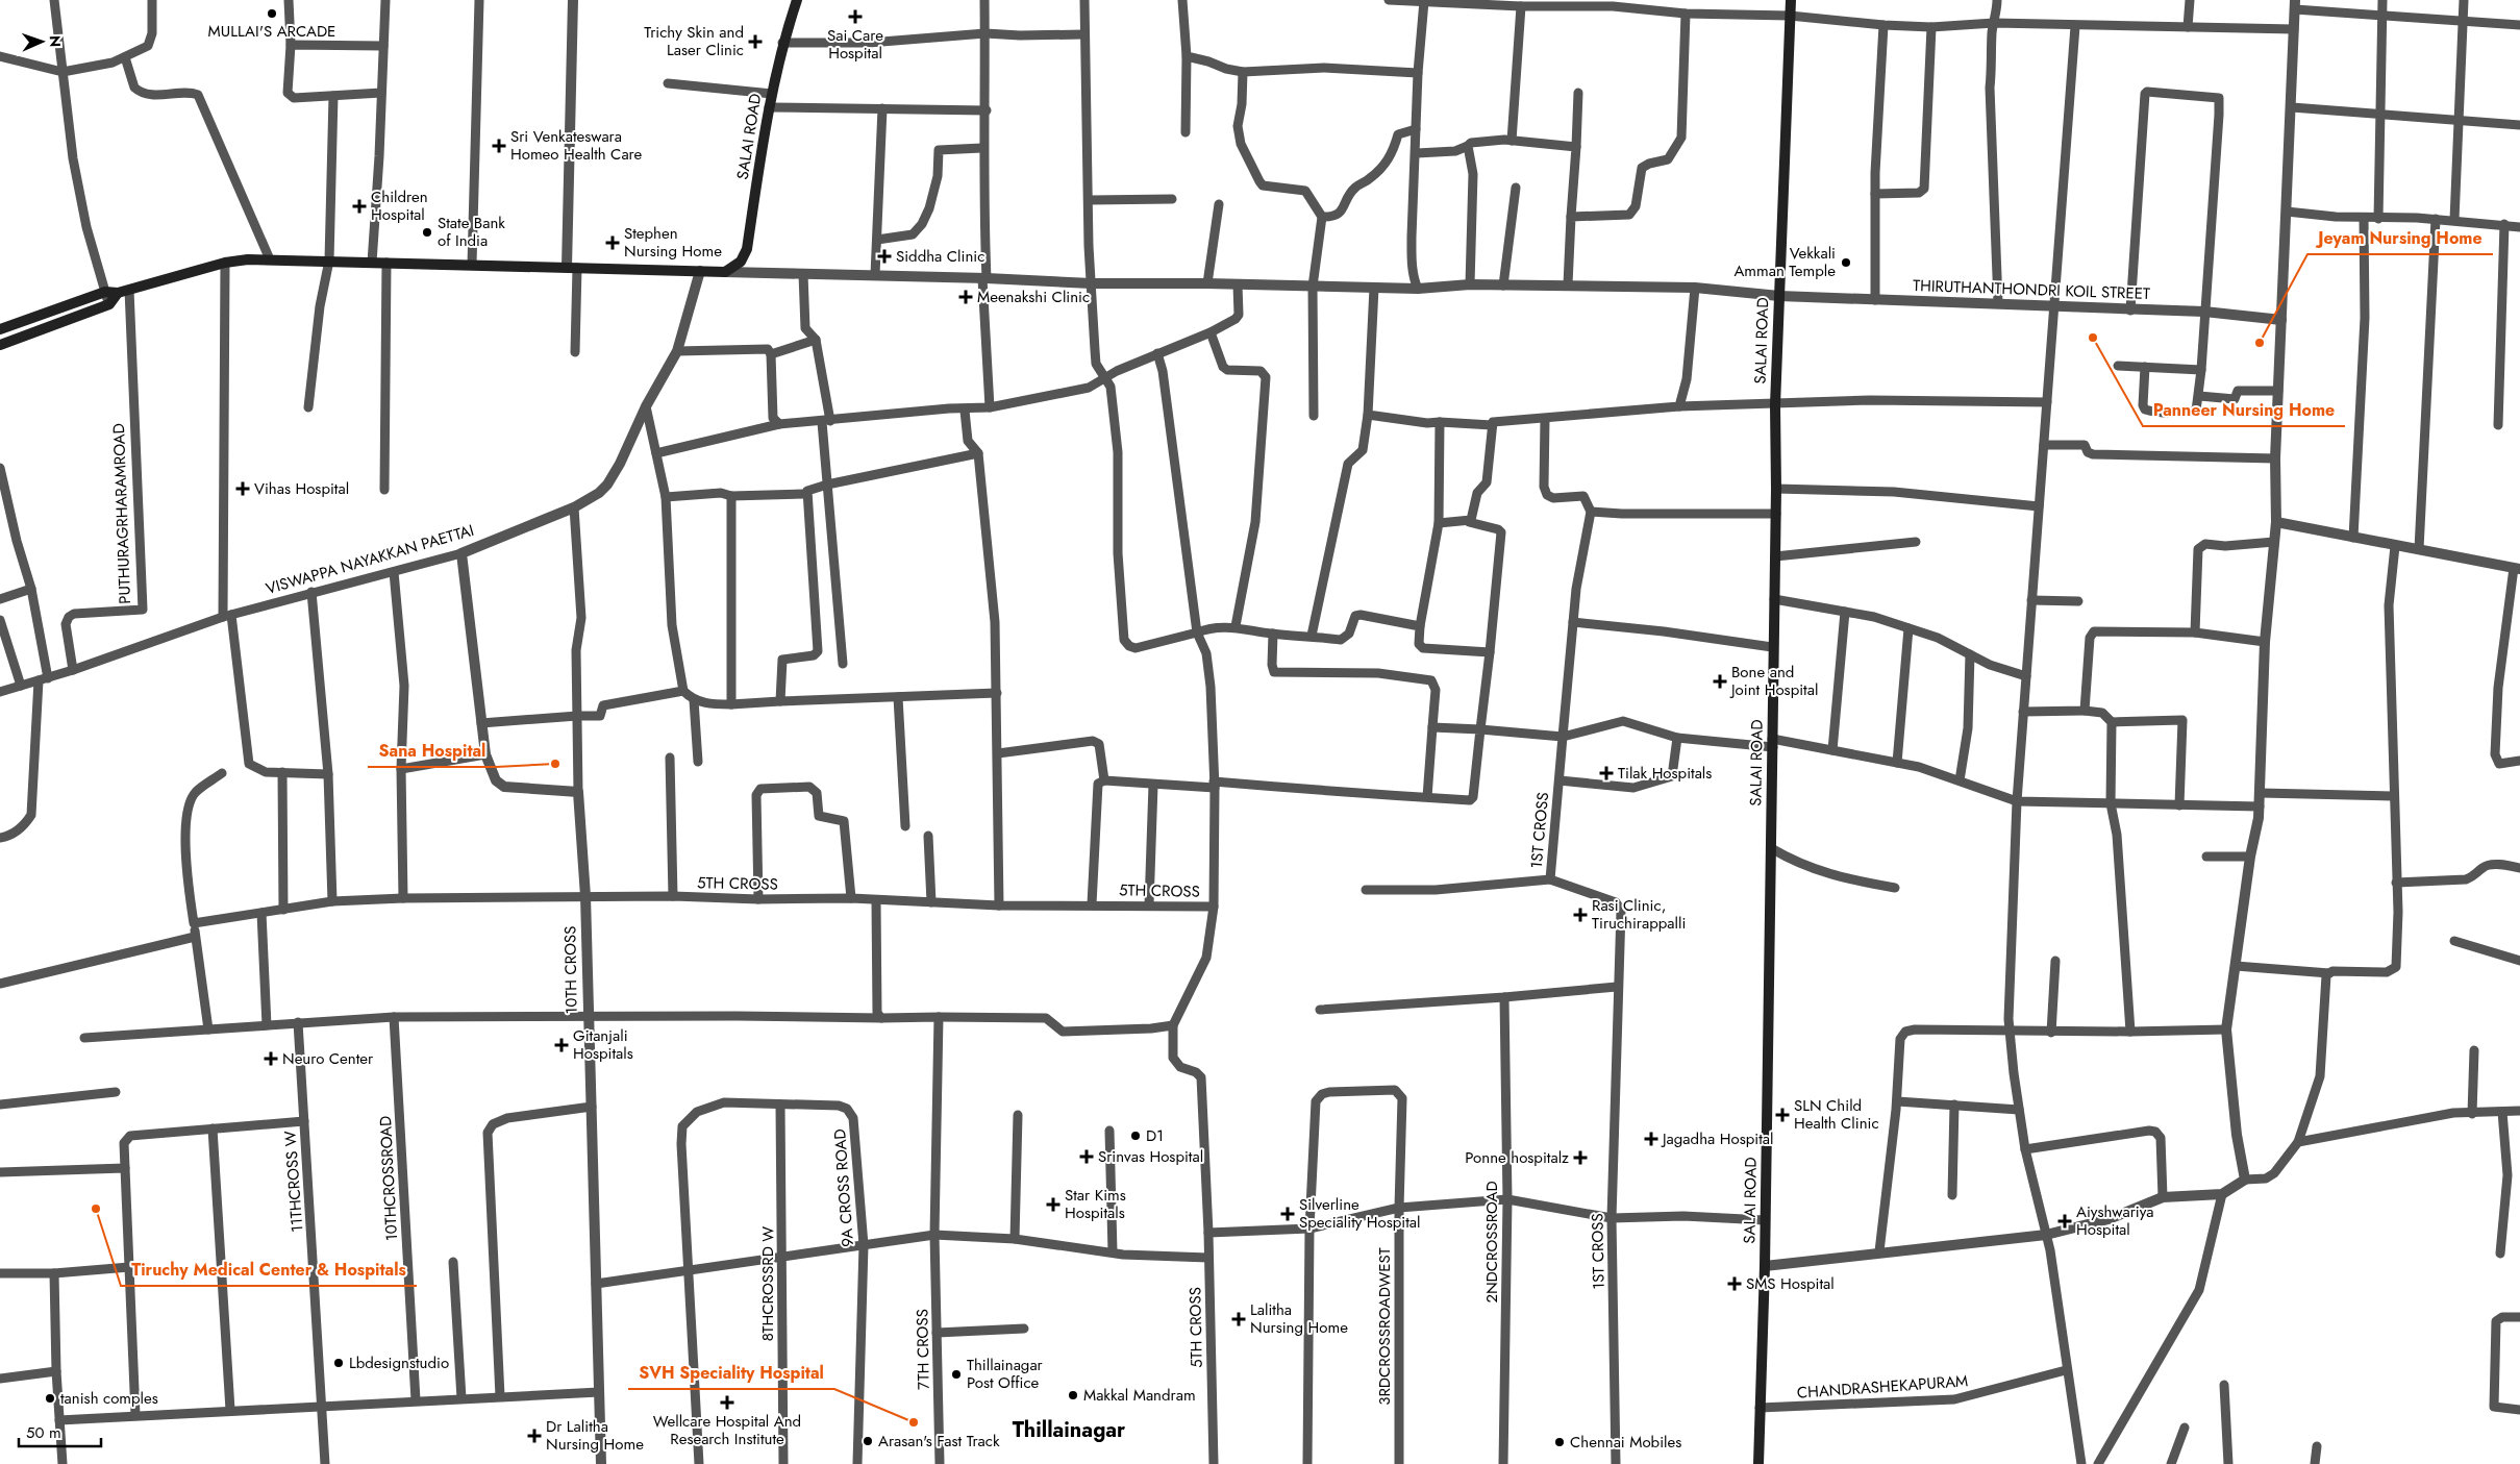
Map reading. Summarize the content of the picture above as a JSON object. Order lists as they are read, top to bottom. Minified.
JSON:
{"streets":{"main road":["SALAI ROAD"],"street":["THIRUTHANTHONDRI KOIL STREET","PUTHURAGRHARAMROAD","VISWAPPA NAYAKKAN PAETTAI","1ST CROSS","5TH CROSS","10TH CROSS","10THCROSSROAD","11THCROSS W","9A CROSS ROAD","2NDCROSSROAD","8THCROSSRD W","3RDCROSSROADWEST","7TH CROSS","CHANDRASHEKAPURAM"]},"crossings":[["SALAI ROAD","THIRUTHANTHONDRI KOIL STREET"],["SALAI ROAD","CHANDRASHEKAPURAM"],["PUTHURAGRHARAMROAD","VISWAPPA NAYAKKAN PAETTAI"],["5TH CROSS","10TH CROSS"],["9A CROSS ROAD","8THCROSSRD W"]],"districts":["Thillainagar"],"places":{"other":["MULLAI'S ARCADE","State Bank of India","Vekkali Amman Temple","Panneer Nursing Home","Jeyam Nursing Home","Sana Hospital","D1","Tiruchy Medical Center & Hospitals","Lbdesignstudio","Thillainagar Post Office","Makkal Mandram","tanish comples","SVH Speciality Hospital","Arasan's Fast Track","Chennai Mobiles"],"health":["Sai Care Hospital","Trichy Skin and Laser Clinic","Sri Venkateswara Homeo Health Care","Children Hospital","Stephen Nursing Home","Siddha Clinic","Meenakshi Clinic","Vihas Hospital","Bone and Joint Hospital","Tilak Hospitals","Rasi Clinic, Tiruchirappalli","Gitanjali Hospitals","Neuro Center","SLN Child Health Clinic","Jagadha Hospital","Srinvas Hospital","Ponne hospitalz","Star Kims Hospitals","Silverline Speciality Hospital","Aiyshwariya Hospital","SMS Hospital","Lalitha Nursing Home","Wellcare Hospital And Research Institute","Dr Lalitha Nursing Home"]},"scale_bar":"50 m","north":"right"}
